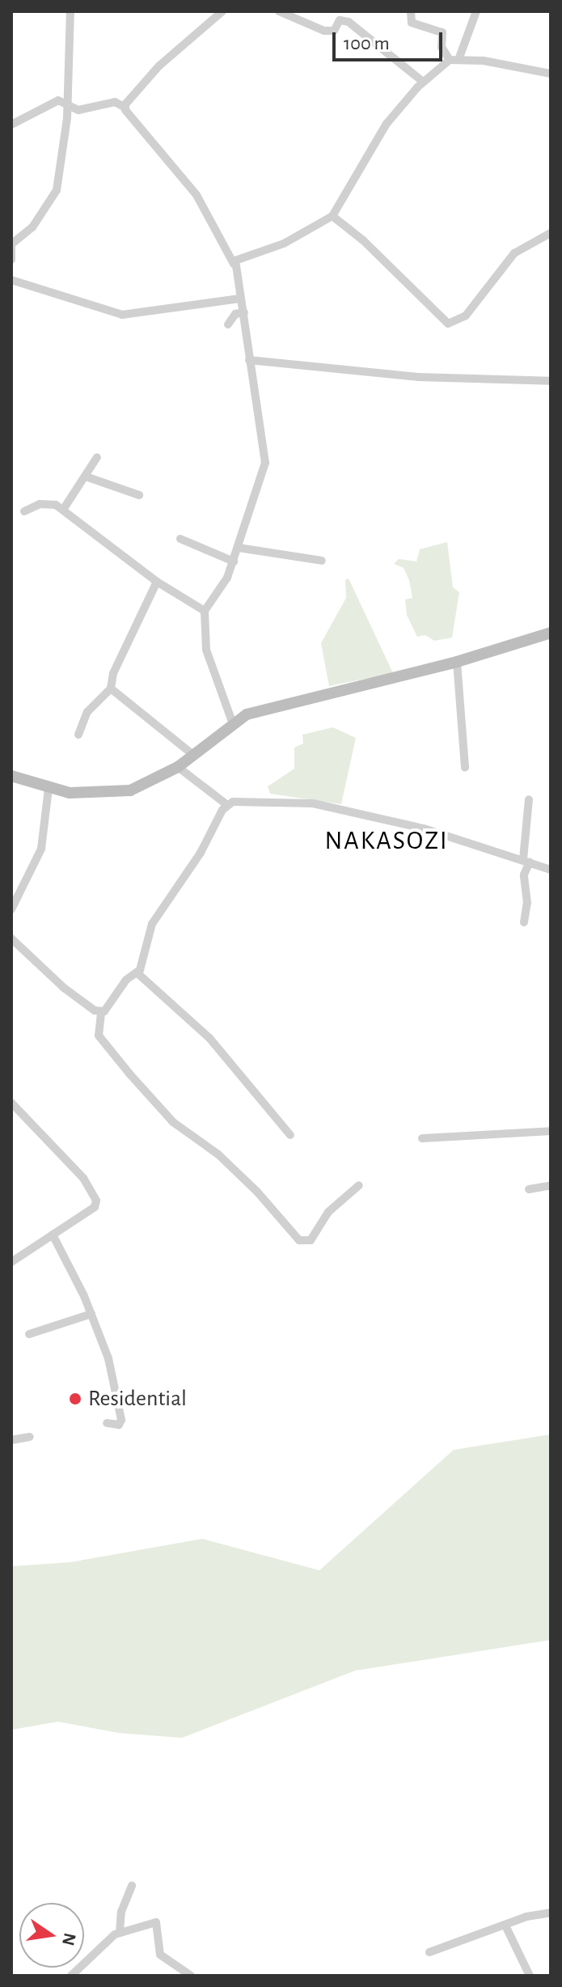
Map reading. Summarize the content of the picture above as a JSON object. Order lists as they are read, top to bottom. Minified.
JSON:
{"districts":["NAKASOZI"],"places":["Residential"],"scale_bar":"100 m","north":"right"}
